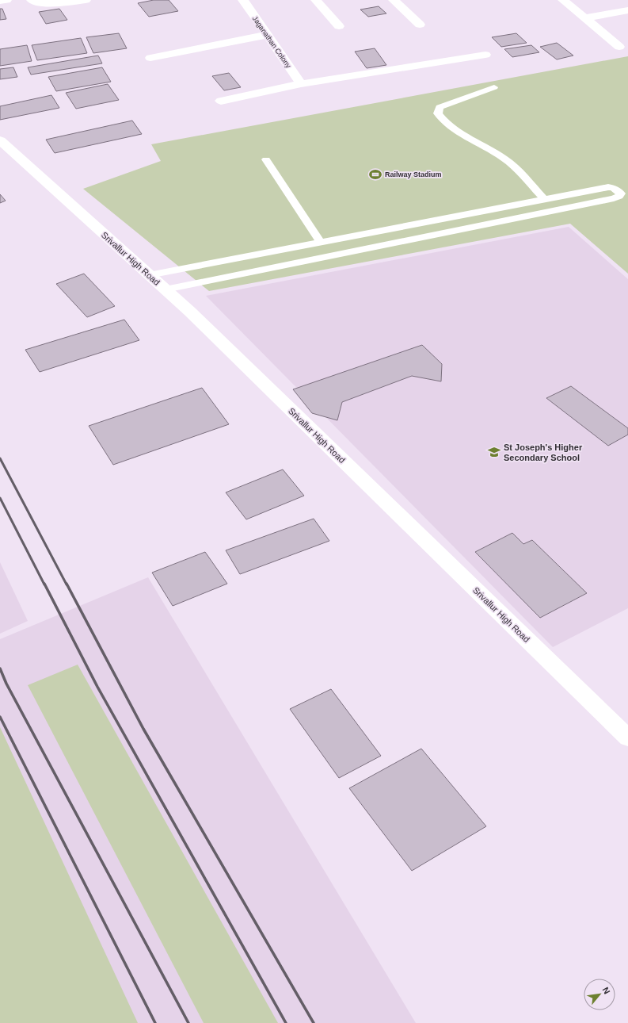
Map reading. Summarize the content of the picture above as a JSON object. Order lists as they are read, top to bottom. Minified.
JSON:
{"streets":{"street":["Jaganathan Colony","Srivallur High Road"]},"places":{"sports":["Railway Stadium"],"school or university":["St Joseph's Higher Secondary School"]},"north":"top right"}
